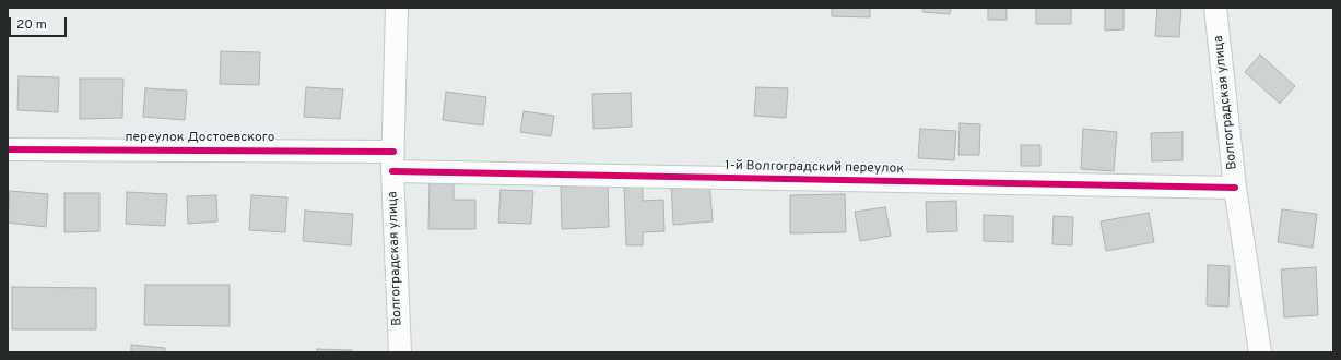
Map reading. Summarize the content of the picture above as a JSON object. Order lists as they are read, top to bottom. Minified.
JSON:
{"streets":{"street":["Волгоградская улица","переулок Достоевского","1-й Волгоградский переулок"]},"crossings":[["Волгоградская улица","переулок Достоевского"],["Волгоградская улица","1-й Волгоградский переулок"],["переулок Достоевского","1-й Волгоградский переулок"]],"scale_bar":"20 m"}
